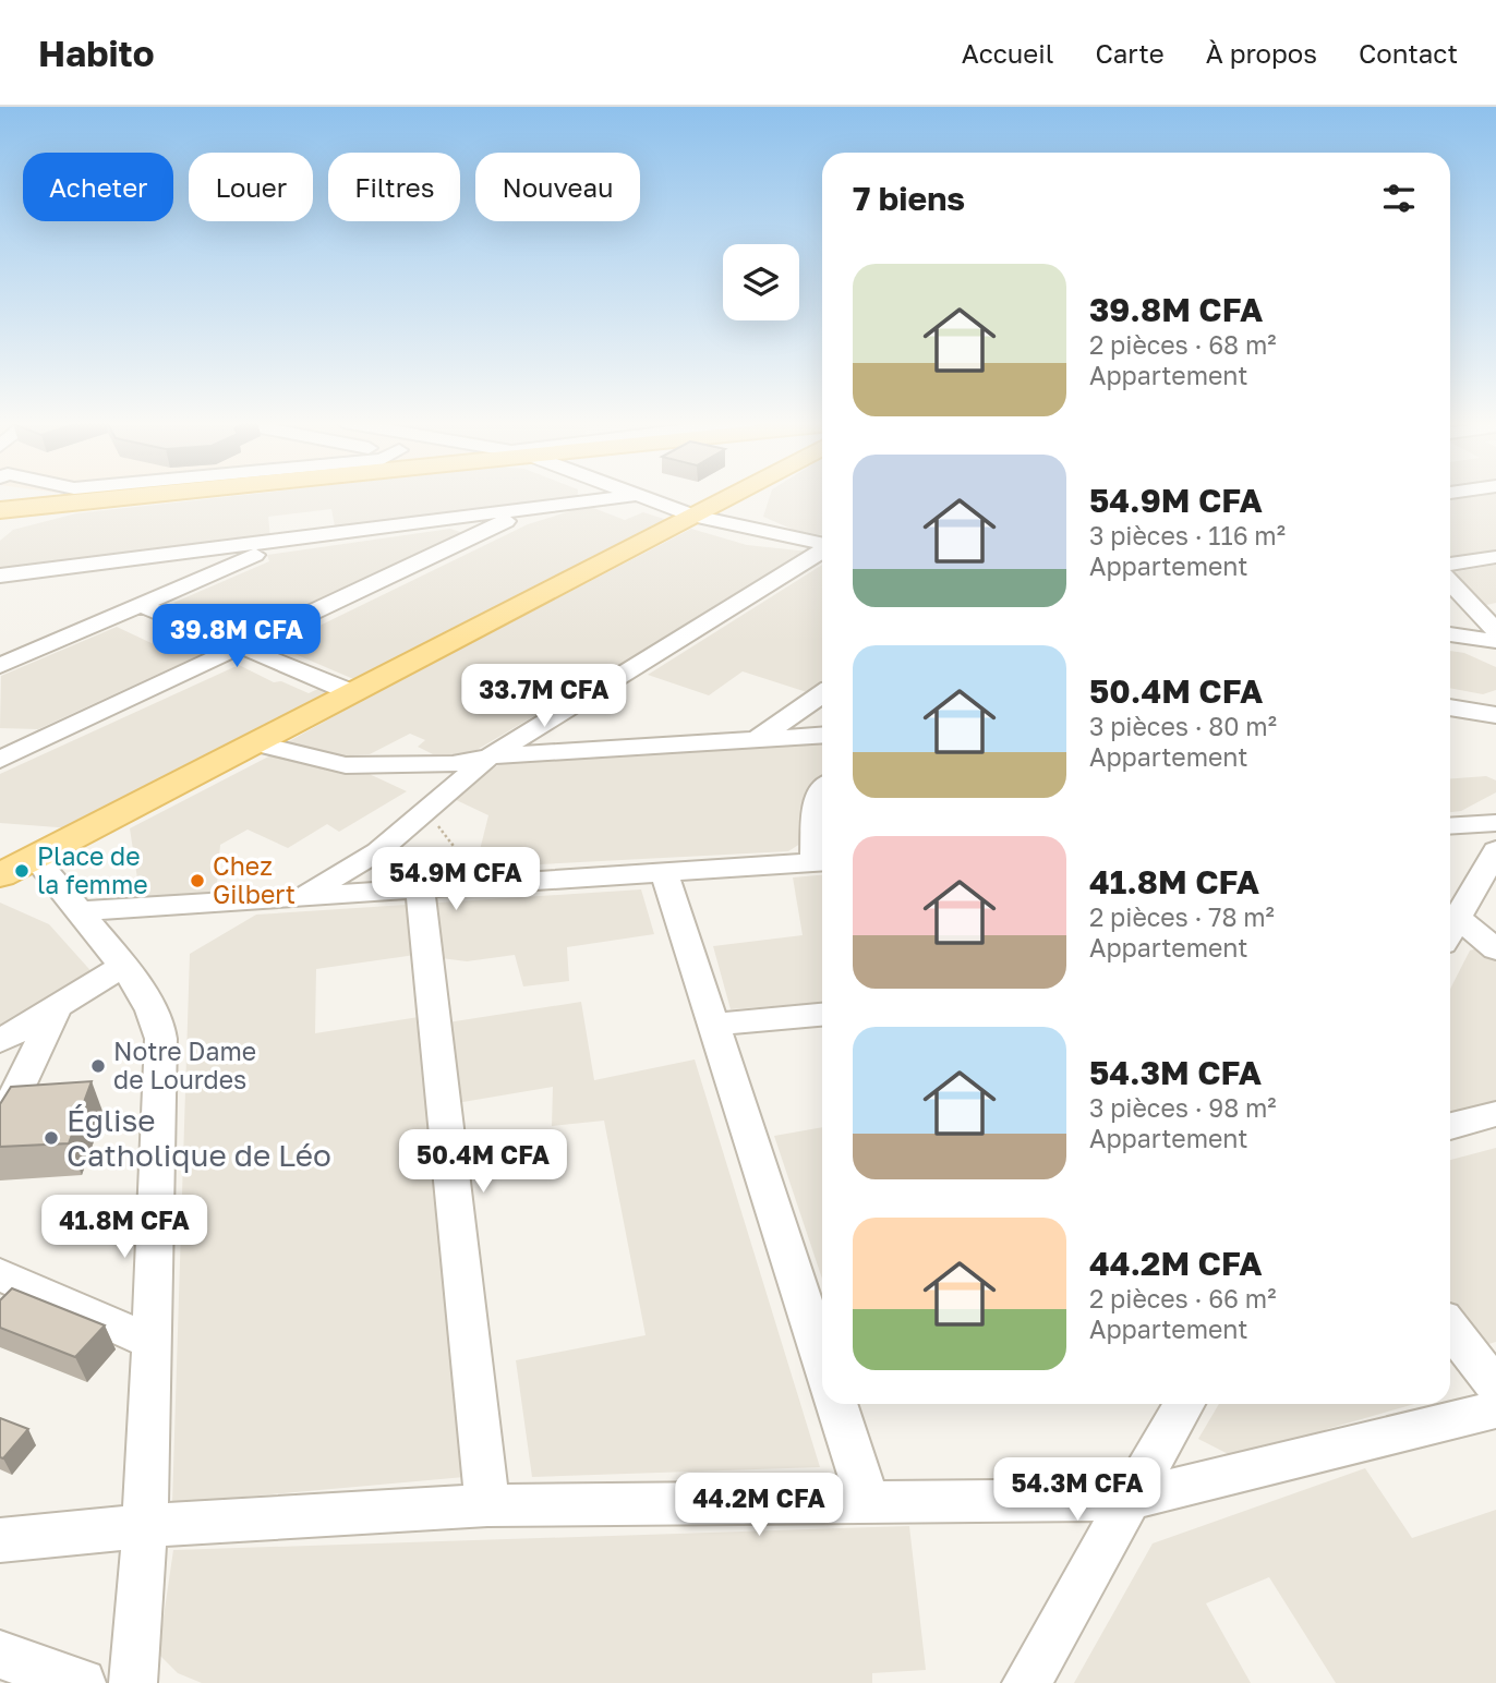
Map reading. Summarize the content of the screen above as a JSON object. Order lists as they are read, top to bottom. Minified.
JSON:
{"places":["Place de la femme","Chez Gilbert","Notre Dame de Lourdes","Église Catholique de Léo"],"page":{"header":"Habito","nav":["Accueil","Carte","À propos","Contact"],"chip":["Acheter","Louer","Filtres","Nouveau"],"heading":"7 biens","list":[{"name":"39.8M CFA","note":"2 pièces · 68 m² · Appartement"},{"name":"54.9M CFA","note":"3 pièces · 116 m² · Appartement"},{"name":"50.4M CFA","note":"3 pièces · 80 m² · Appartement"},{"name":"41.8M CFA","note":"2 pièces · 78 m² · Appartement"},{"name":"54.3M CFA","note":"3 pièces · 98 m² · Appartement"},{"name":"44.2M CFA","note":"2 pièces · 66 m² · Appartement"}],"price":["39.8M CFA","33.7M CFA","54.9M CFA","50.4M CFA","41.8M CFA","54.3M CFA","44.2M CFA"]}}
